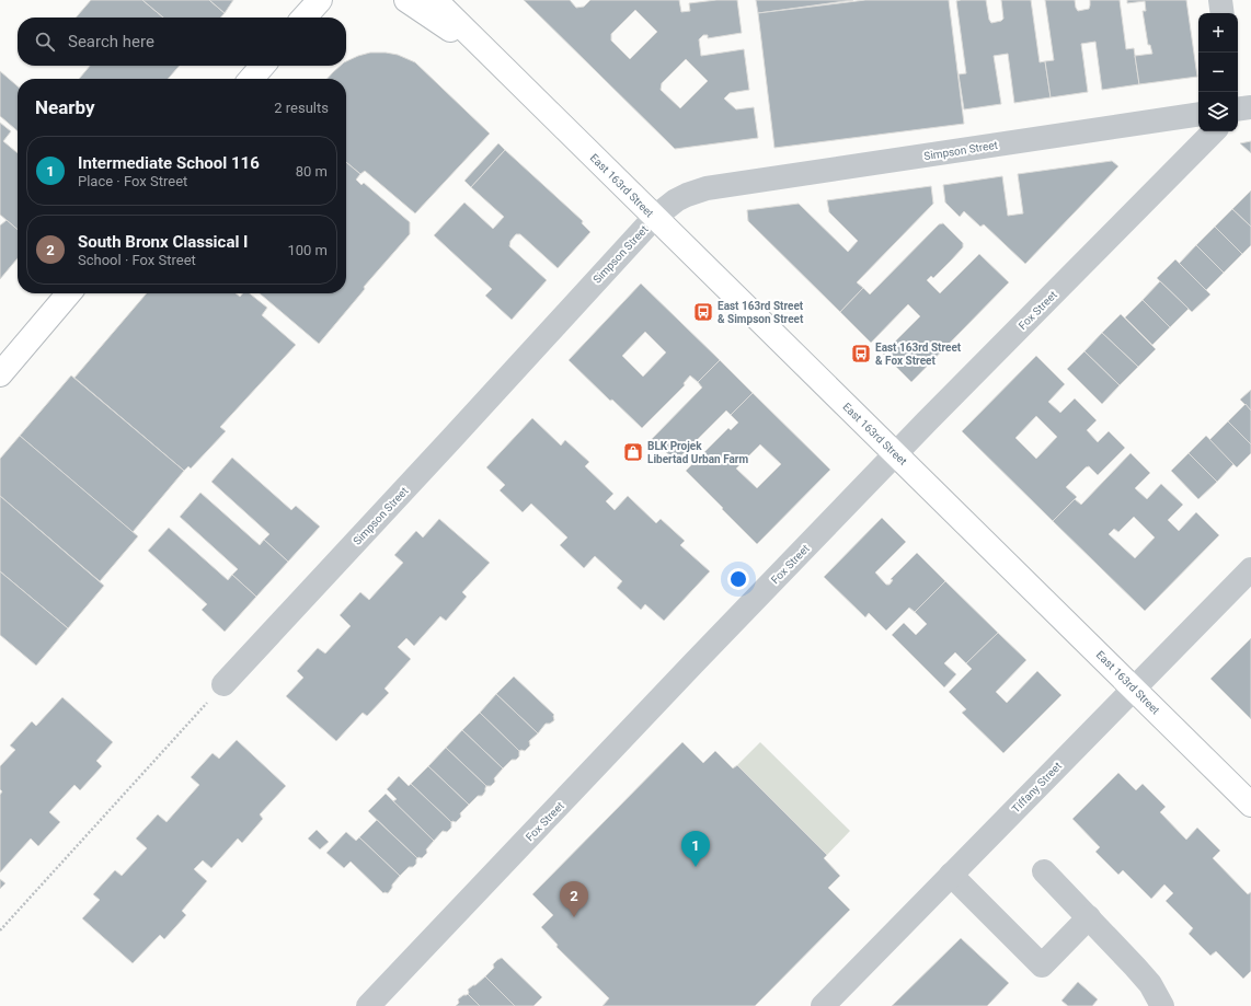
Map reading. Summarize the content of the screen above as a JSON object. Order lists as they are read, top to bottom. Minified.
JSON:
{"streets":{"main road":["East 163rd Street"],"street":["Simpson Street","Fox Street","Tiffany Street"]},"crossings":[["Simpson Street","East 163rd Street"],["East 163rd Street","Fox Street"],["East 163rd Street","Tiffany Street"]],"places":{"bus stop":["East 163rd Street & Simpson Street","East 163rd Street & Fox Street"],"shop":["BLK Projek Libertad Urban Farm"]},"page":{"map_buttons":["+","−"],"search":"Search here","heading":["Nearby","2 results"],"list":[{"mark":"1","name":"Intermediate School 116","note":"Place · Fox Street","value":"80 m"},{"mark":"2","name":"South Bronx Classical I","note":"School · Fox Street","value":"100 m"}],"pins":["1","2"]}}
